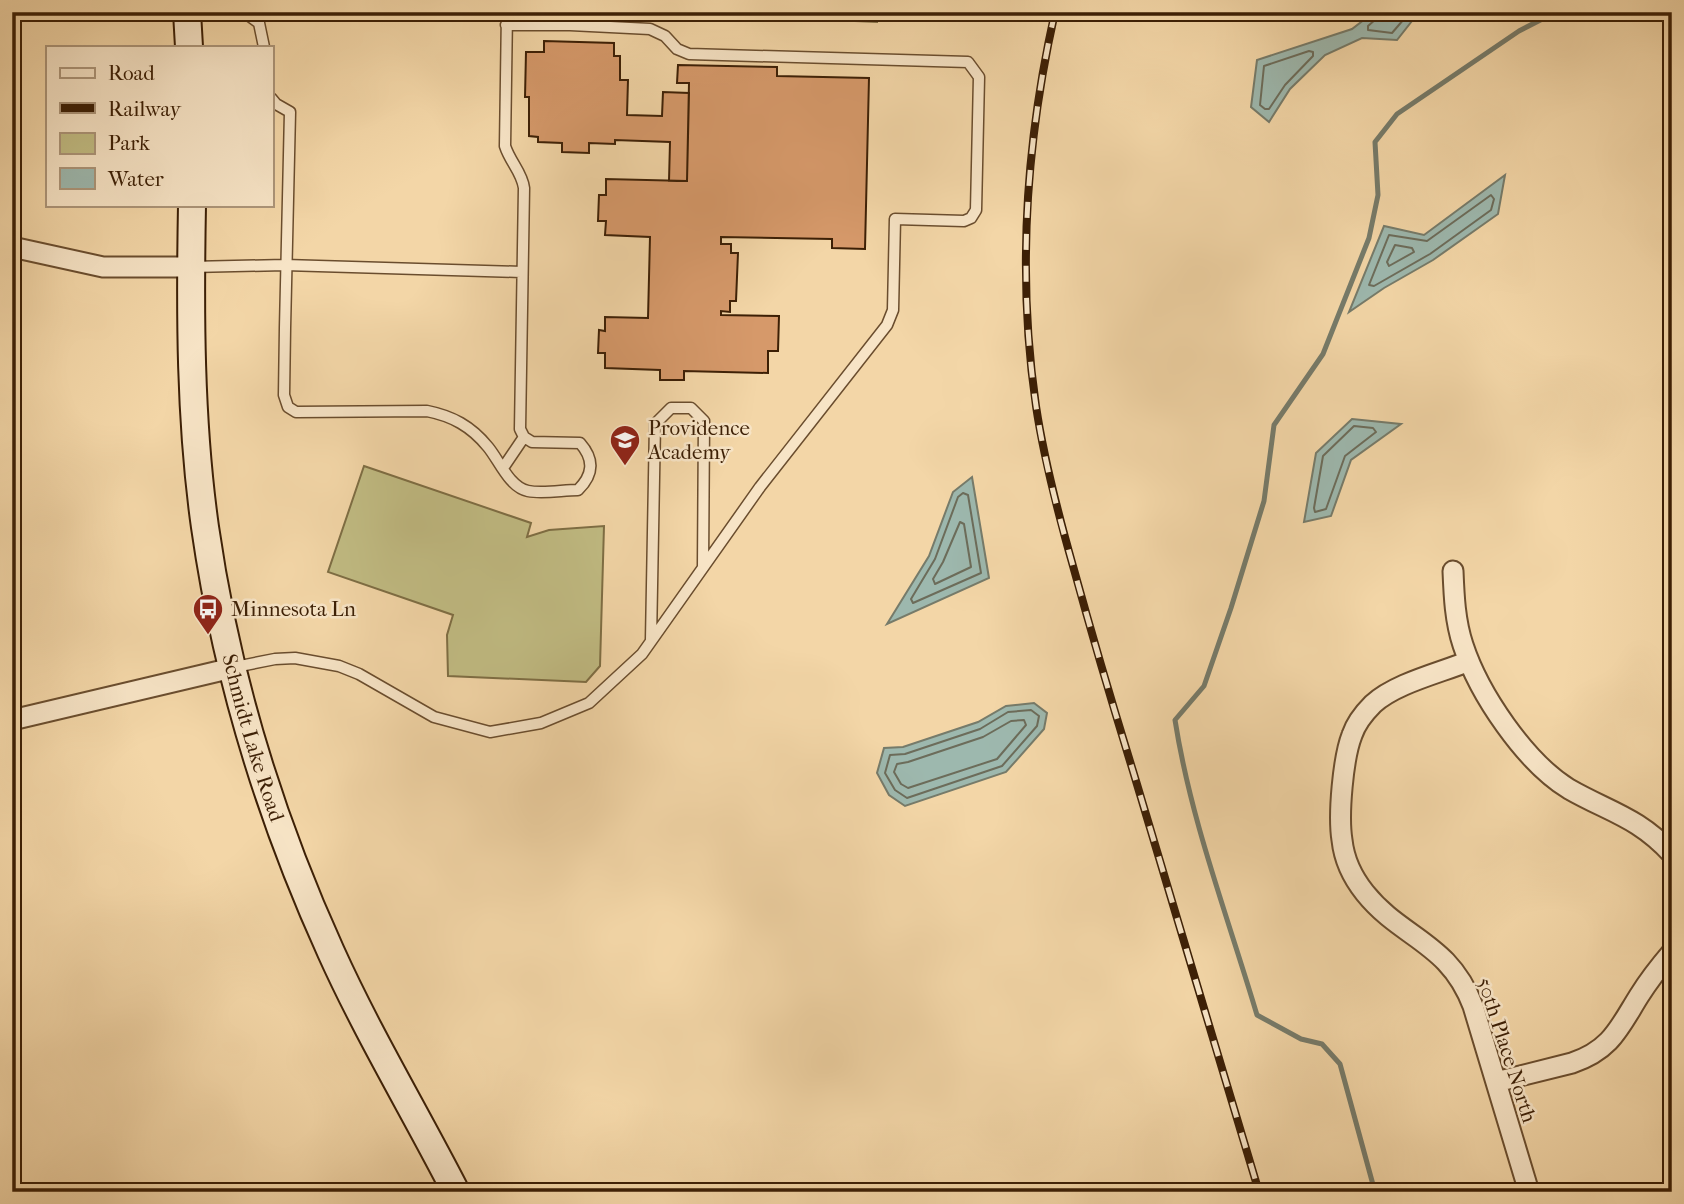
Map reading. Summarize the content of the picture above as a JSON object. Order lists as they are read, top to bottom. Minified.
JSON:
{"streets":{"street":["Schmidt Lake Road","50th Place North"]},"places":{"school or university":["Providence Academy"],"bus stop":["Minnesota Ln"]},"legend":["Road","Railway","Park","Water"]}
